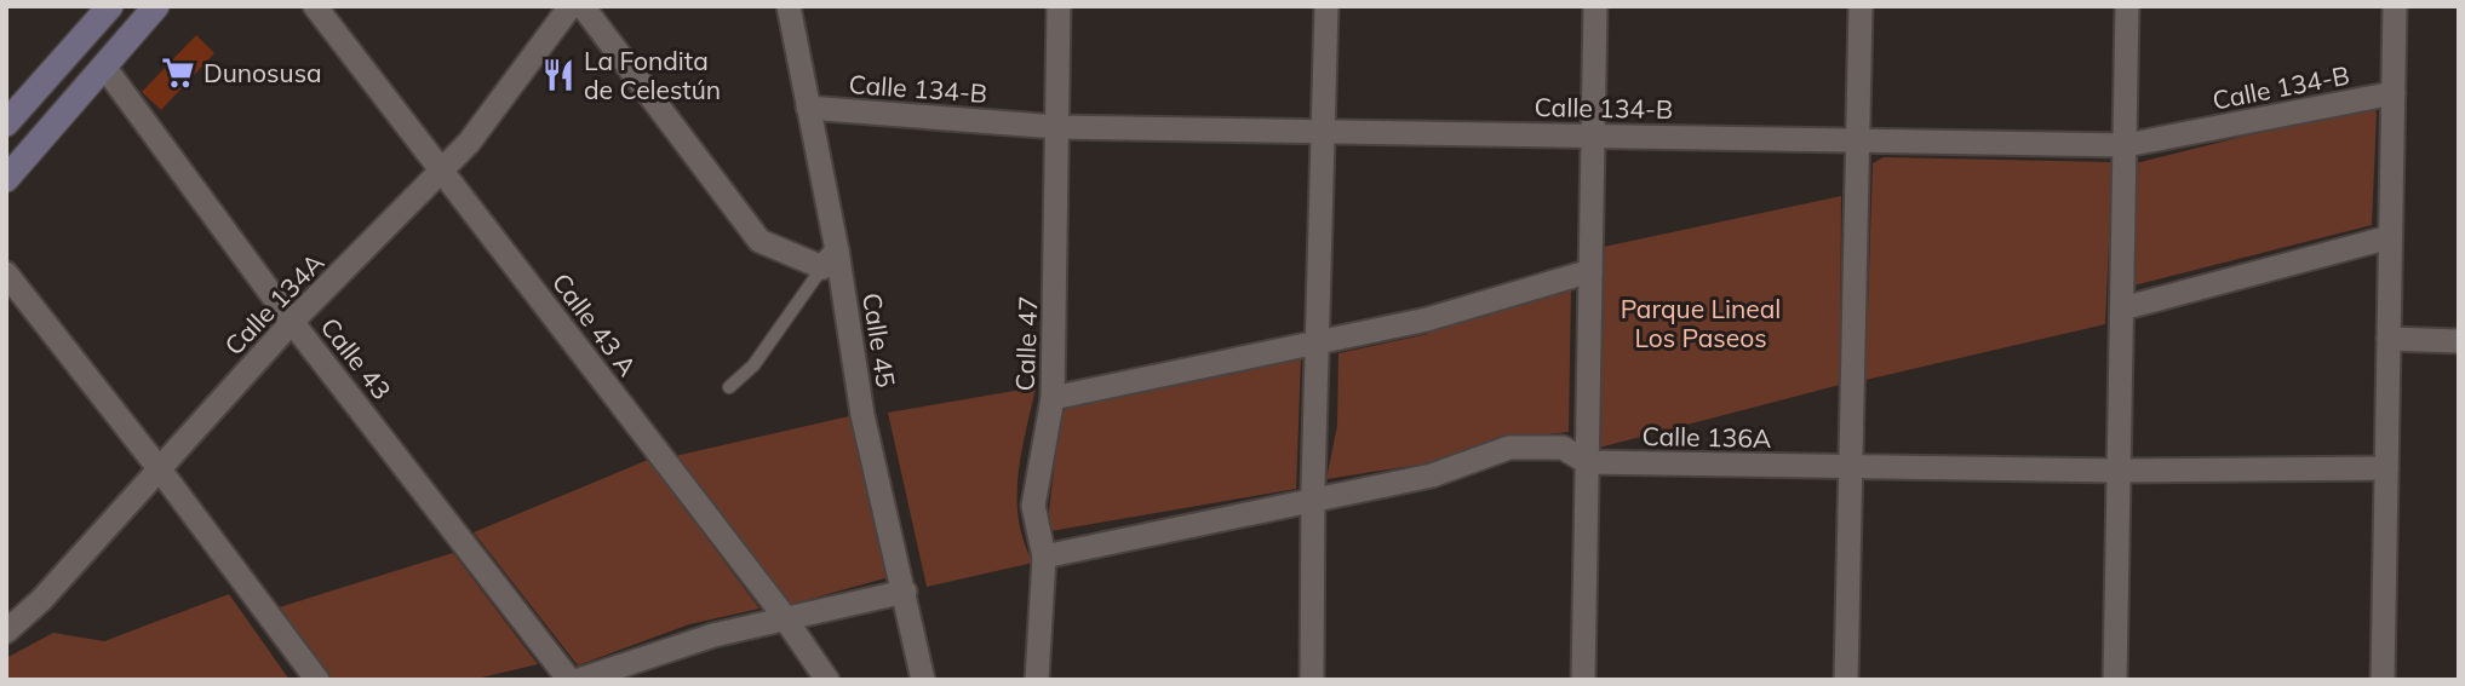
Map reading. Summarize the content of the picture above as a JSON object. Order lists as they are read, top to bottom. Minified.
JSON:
{"streets":{"street":["Calle 134-B","Calle 134A","Calle 43 A","Calle 45","Calle 47","Calle 43","Calle 136A"]},"crossings":[["Calle 134-B","Calle 45"],["Calle 134-B","Calle 47"],["Calle 134A","Calle 43 A"],["Calle 134A","Calle 43"],["Calle 47","Calle 136A"]],"parks":["Parque Lineal Los Paseos"],"places":{"supermarket":["Dunosusa"],"restaurant":["La Fondita de Celestún"]}}
